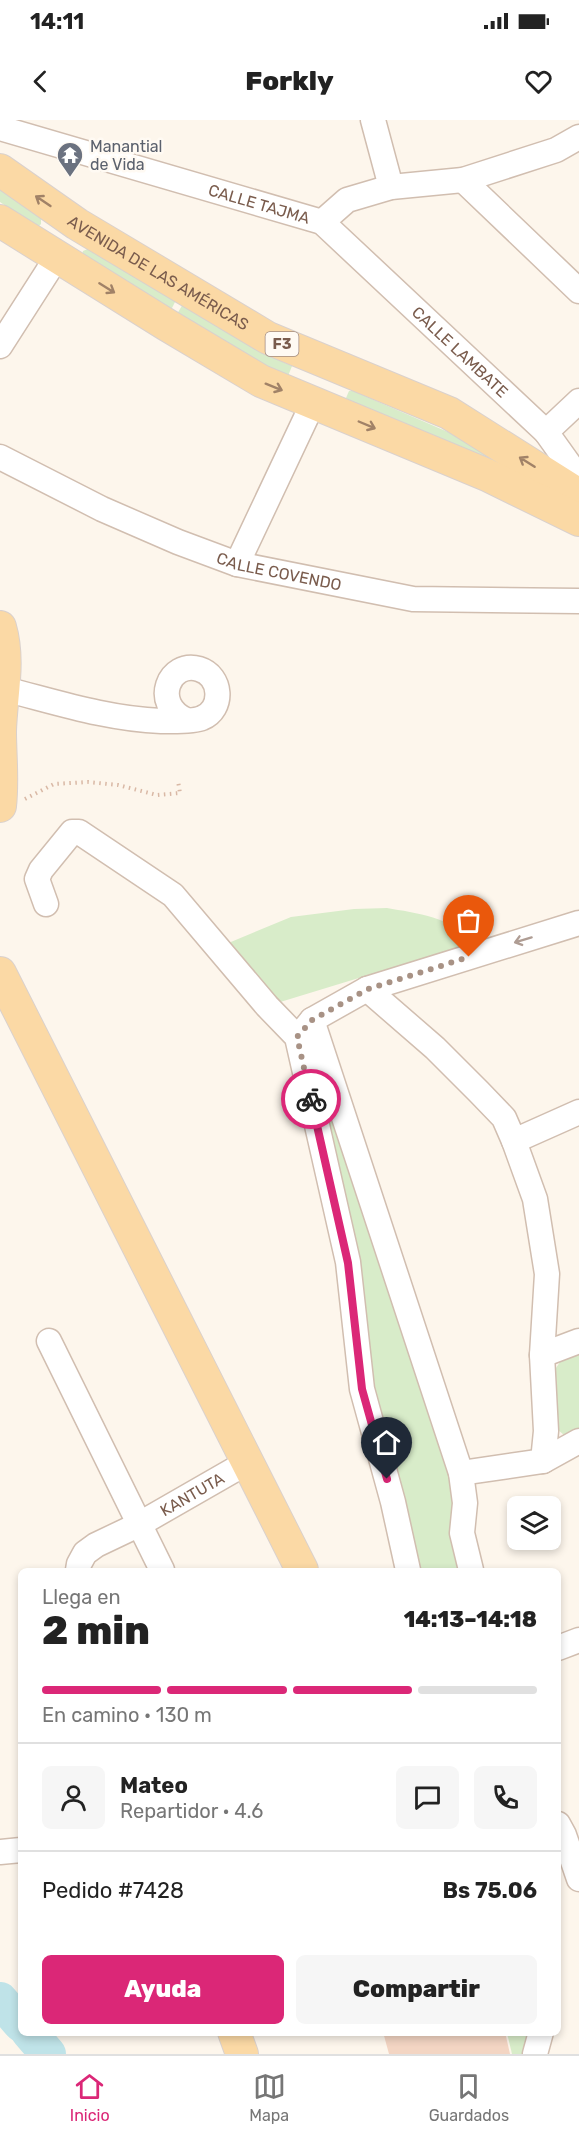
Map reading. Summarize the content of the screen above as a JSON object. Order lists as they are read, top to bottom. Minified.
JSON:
{"streets":{"main road":["AVENIDA DE LAS AMÉRICAS","F3"],"street":["CALLE TAJMA","CALLE LAMBATE","CALLE COVENDO","KANTUTA"]},"crossings":[["CALLE TAJMA","CALLE LAMBATE"],["AVENIDA DE LAS AMÉRICAS","F3"],["AVENIDA DE LAS AMÉRICAS","CALLE LAMBATE"],["F3","CALLE LAMBATE"]],"places":{"temple":["Manantial de Vida"]},"page":{"status":"14:11","header":"Forkly","heading":["2 min","Llega en","14:13–14:18"],"panel":["Mateo","Repartidor · 4.6","Pedido #7428","Bs 75.06"],"bar":"En camino · 130 m","buttons":["Ayuda","Compartir"],"tabs":["Inicio","Mapa","Guardados"]}}
